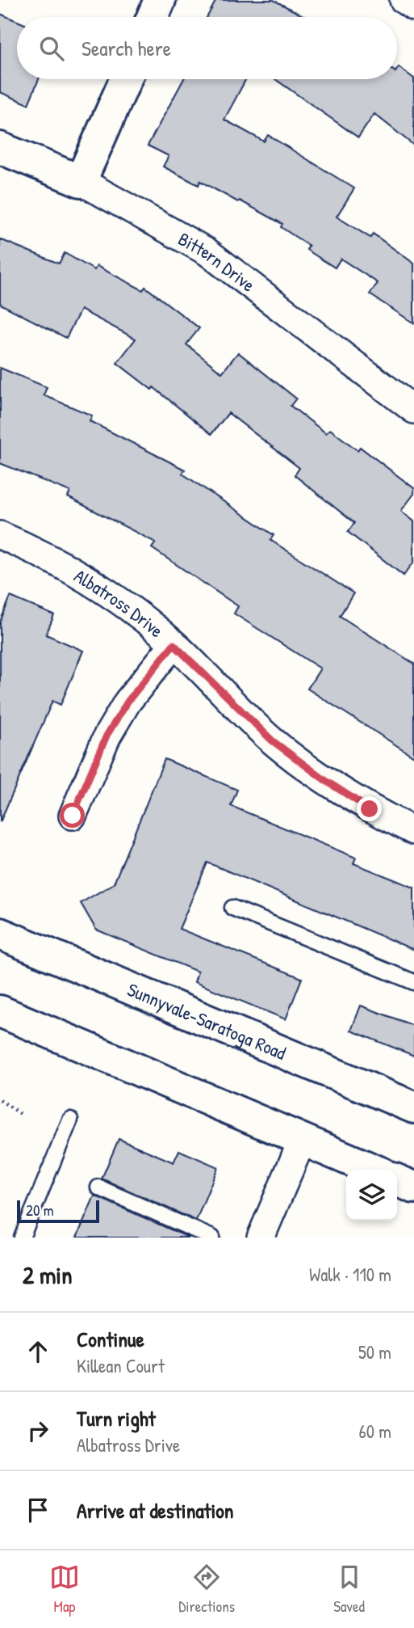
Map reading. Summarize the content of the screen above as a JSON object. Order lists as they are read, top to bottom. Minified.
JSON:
{"streets":{"main road":["Bittern Drive","Sunnyvale-Saratoga Road"],"street":["Albatross Drive"]},"scale_bar":"20 m","page":{"search":"Search here","scale":"20 m","heading":["2 min","Walk · 110 m"],"list":[["Continue","Killean Court","50 m"],["Turn right","Albatross Drive","60 m"],"Arrive at destination"],"nav":["Map","Directions","Saved"]}}
